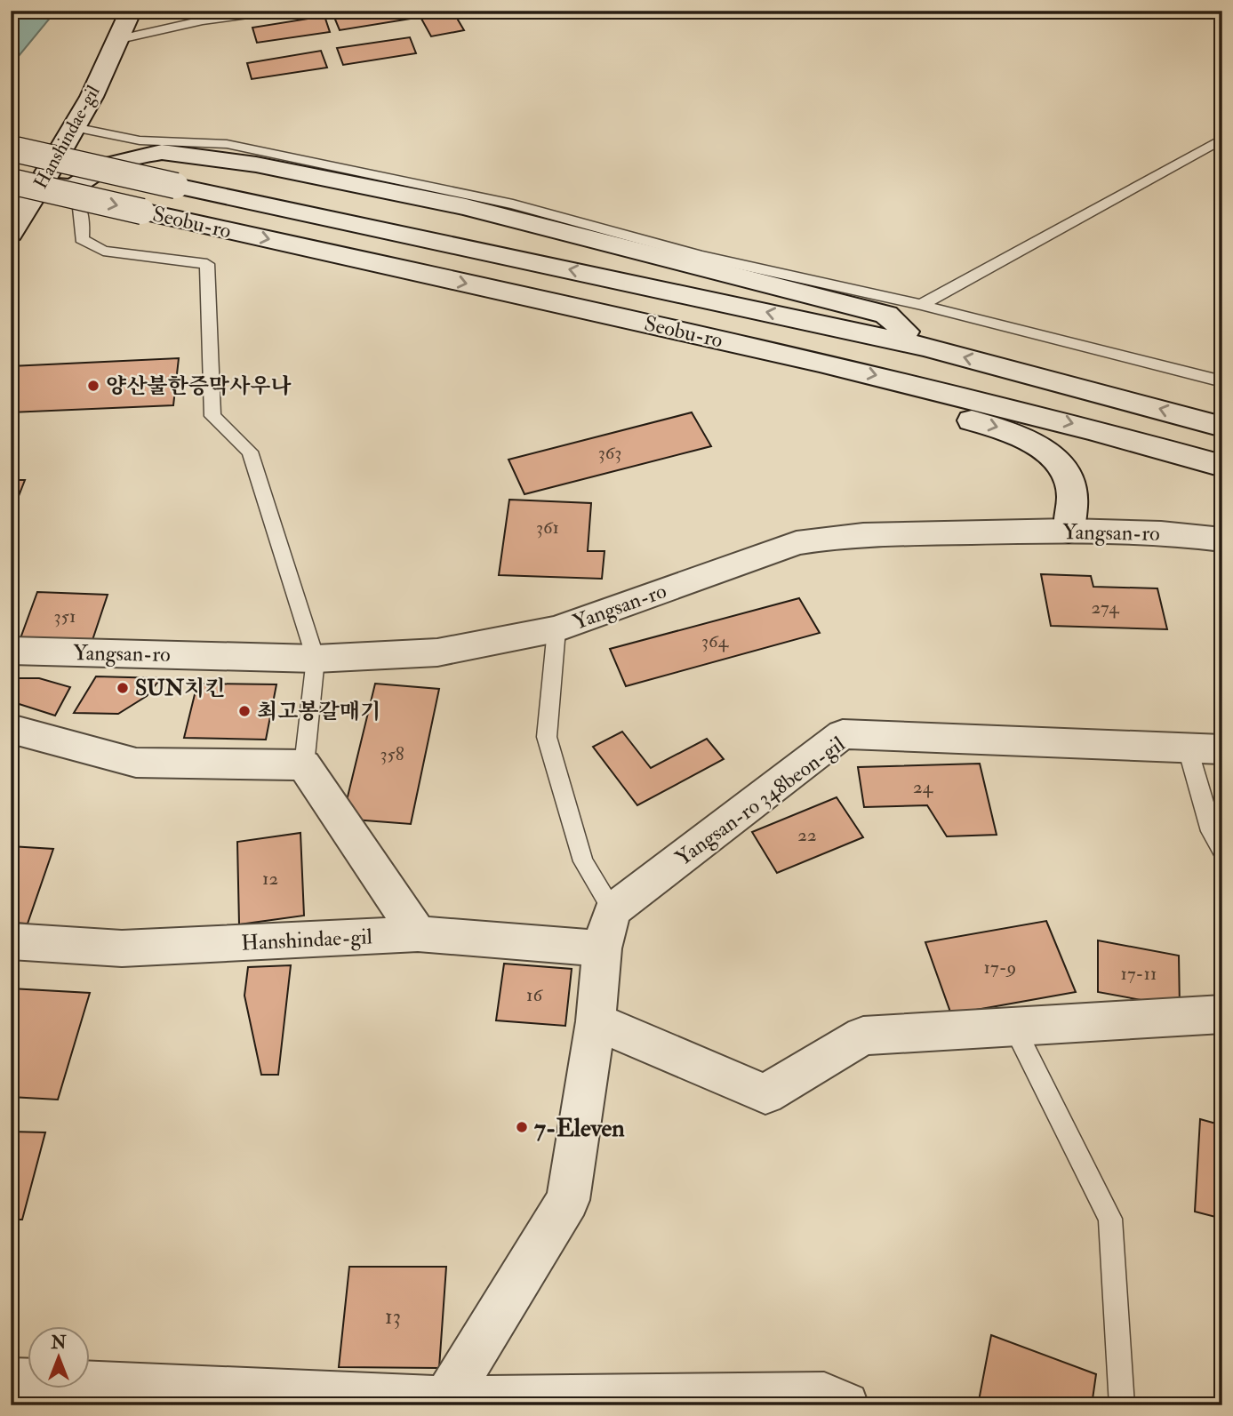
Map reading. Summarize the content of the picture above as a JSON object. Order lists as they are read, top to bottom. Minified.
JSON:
{"streets":{"main road":["Hanshindae-gil","Seobu-ro","Yangsan-ro","Yangsan-ro 348beon-gil"]},"crossings":[["Hanshindae-gil","Yangsan-ro 348beon-gil"]],"places":["양산불한증막사우나","SUN치킨","최고봉갈매기","7-Eleven"],"house_numbers":["363","361","274","351","364","358","24","22","12","17-9","17-11","16","13"],"north":"top"}
